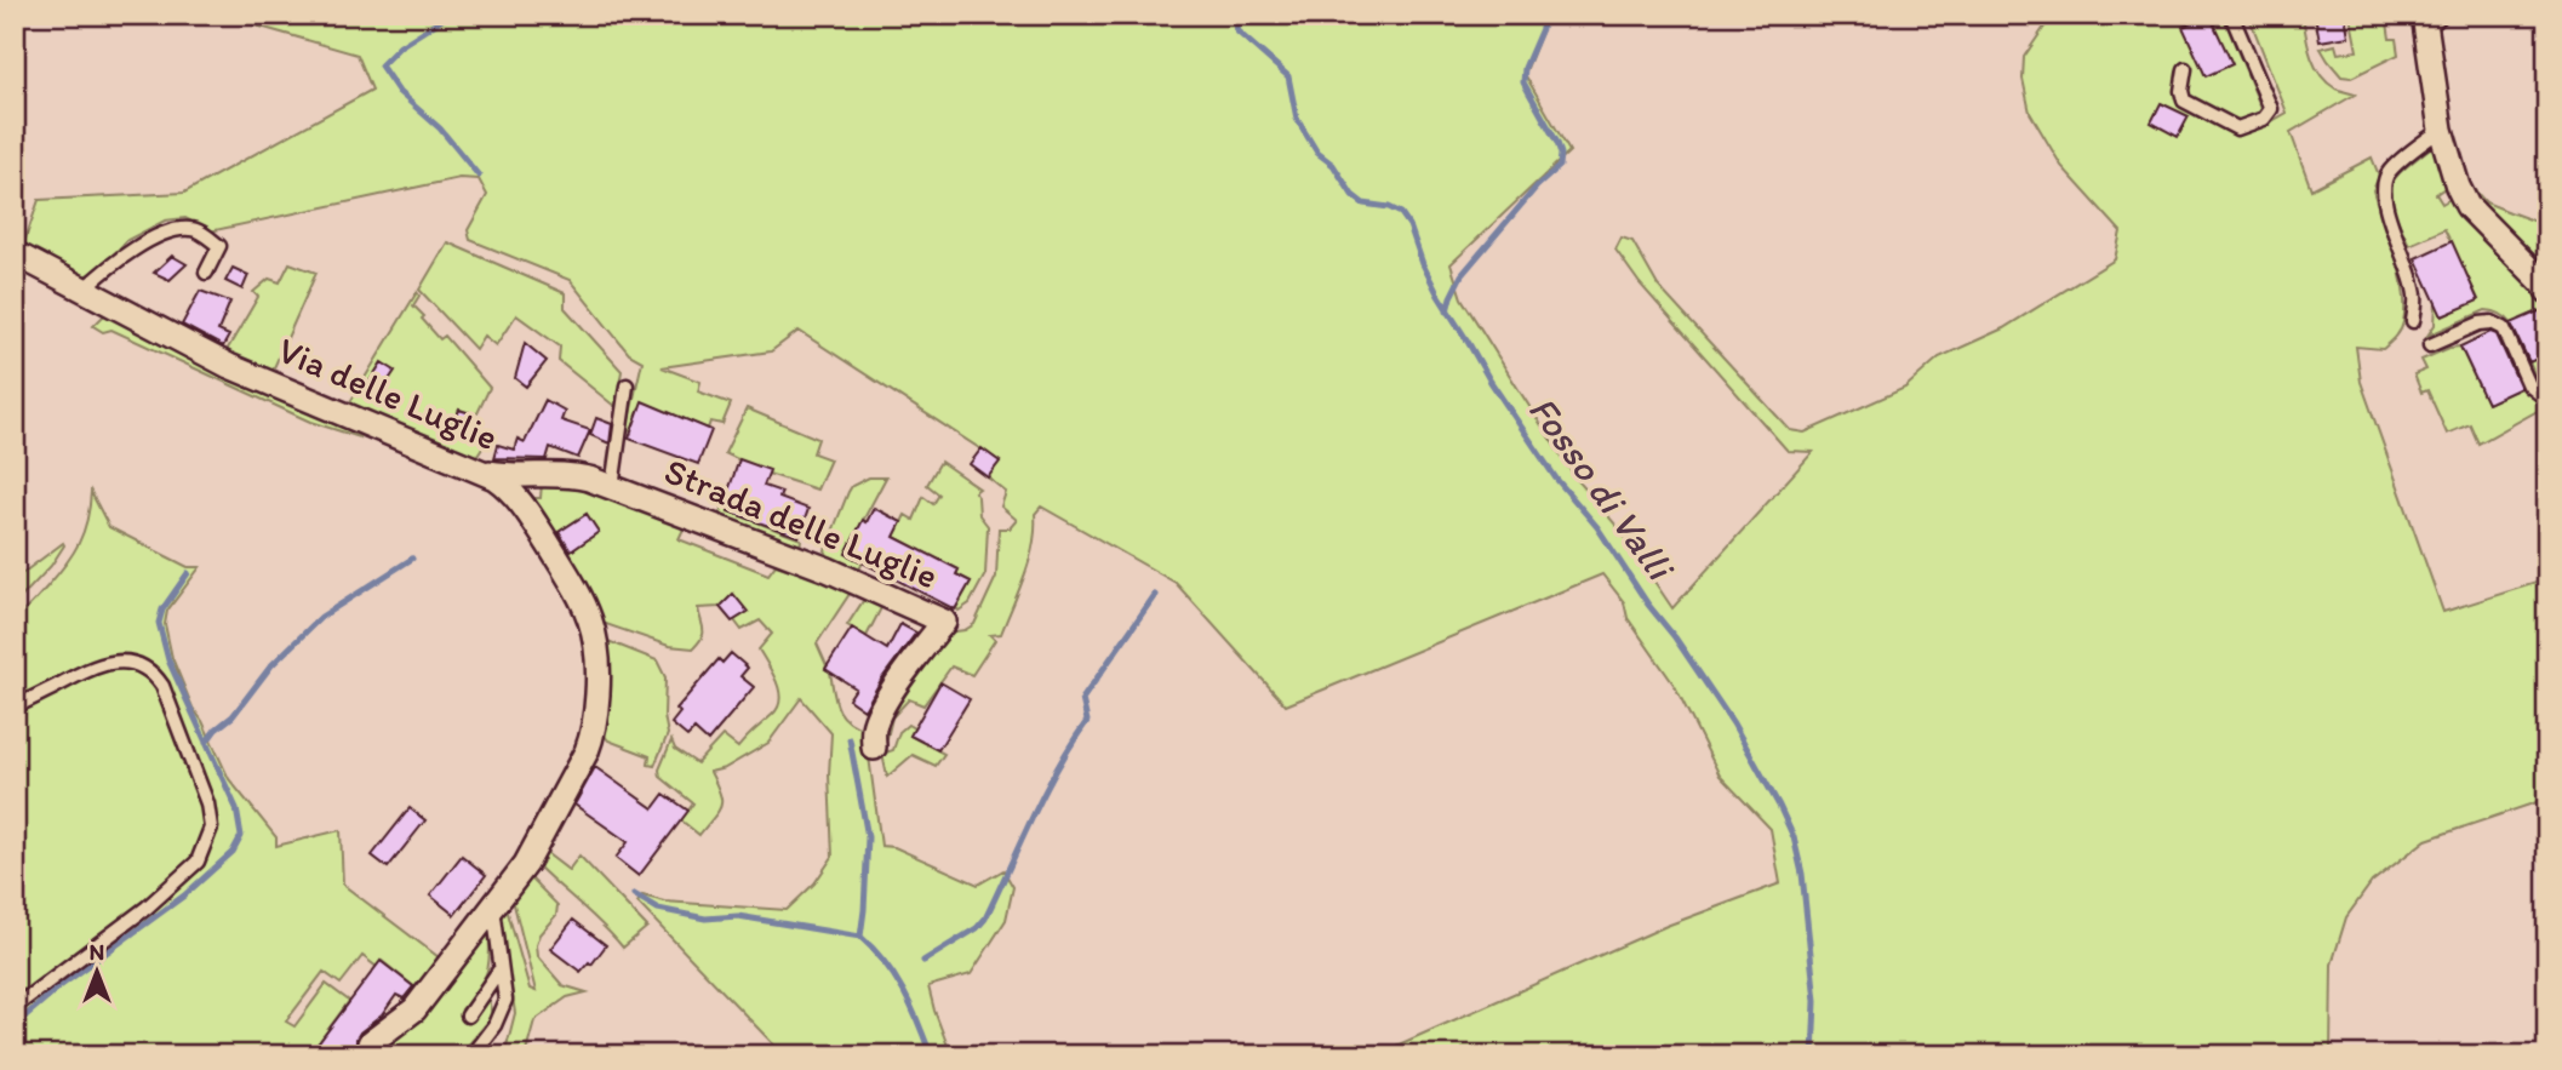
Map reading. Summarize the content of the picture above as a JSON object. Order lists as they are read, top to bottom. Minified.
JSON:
{"streets":{"street":["Via delle Luglie","Strada delle Luglie"]},"crossings":[["Via delle Luglie","Strada delle Luglie"]],"water":["Fosso di Valli"],"north":"top"}
